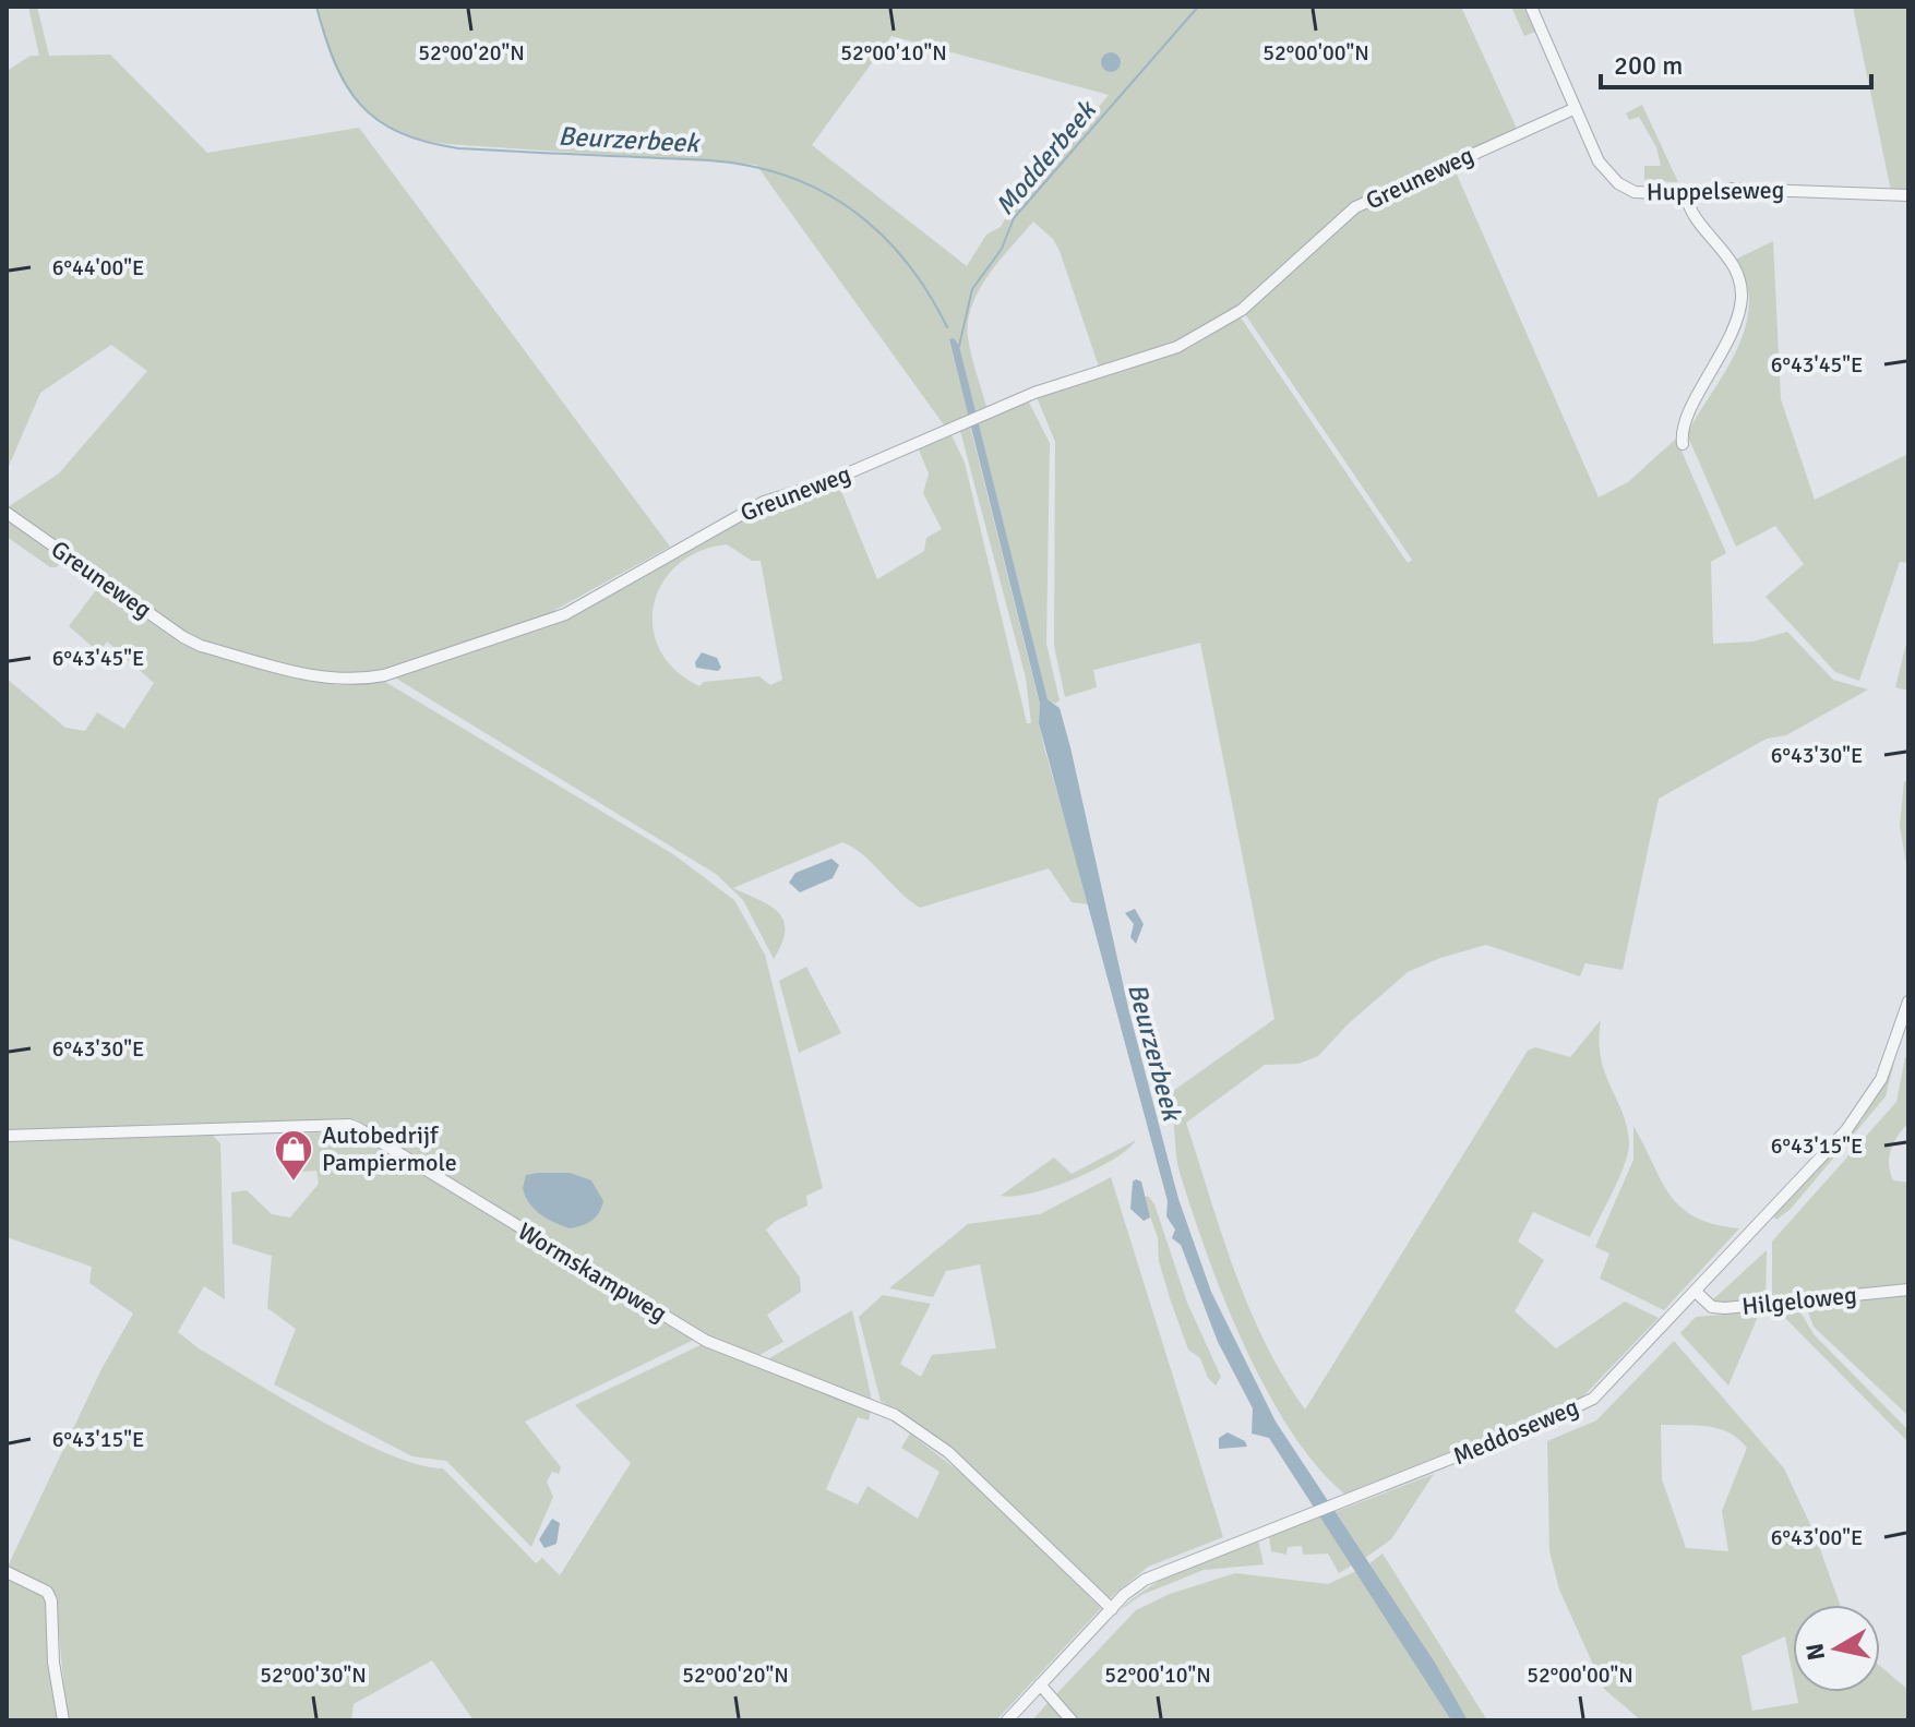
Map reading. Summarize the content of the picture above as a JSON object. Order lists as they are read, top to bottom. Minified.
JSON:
{"streets":{"street":["Greuneweg","Huppelseweg","Wormskampweg","Hilgeloweg","Meddoseweg"]},"crossings":[["Greuneweg","Huppelseweg"],["Wormskampweg","Meddoseweg"],["Hilgeloweg","Meddoseweg"]],"water":["Beurzerbeek","Modderbeek"],"places":{"shop":["Autobedrijf Pampiermole"]},"scale_bar":"200 m","north":"left","coordinates":["52°00'20\"N","52°00'10\"N","52°00'00\"N","6°44'00\"E","6°43'45\"E","6°43'30\"E","6°43'15\"E","6°43'00\"E","52°00'30\"N"]}
